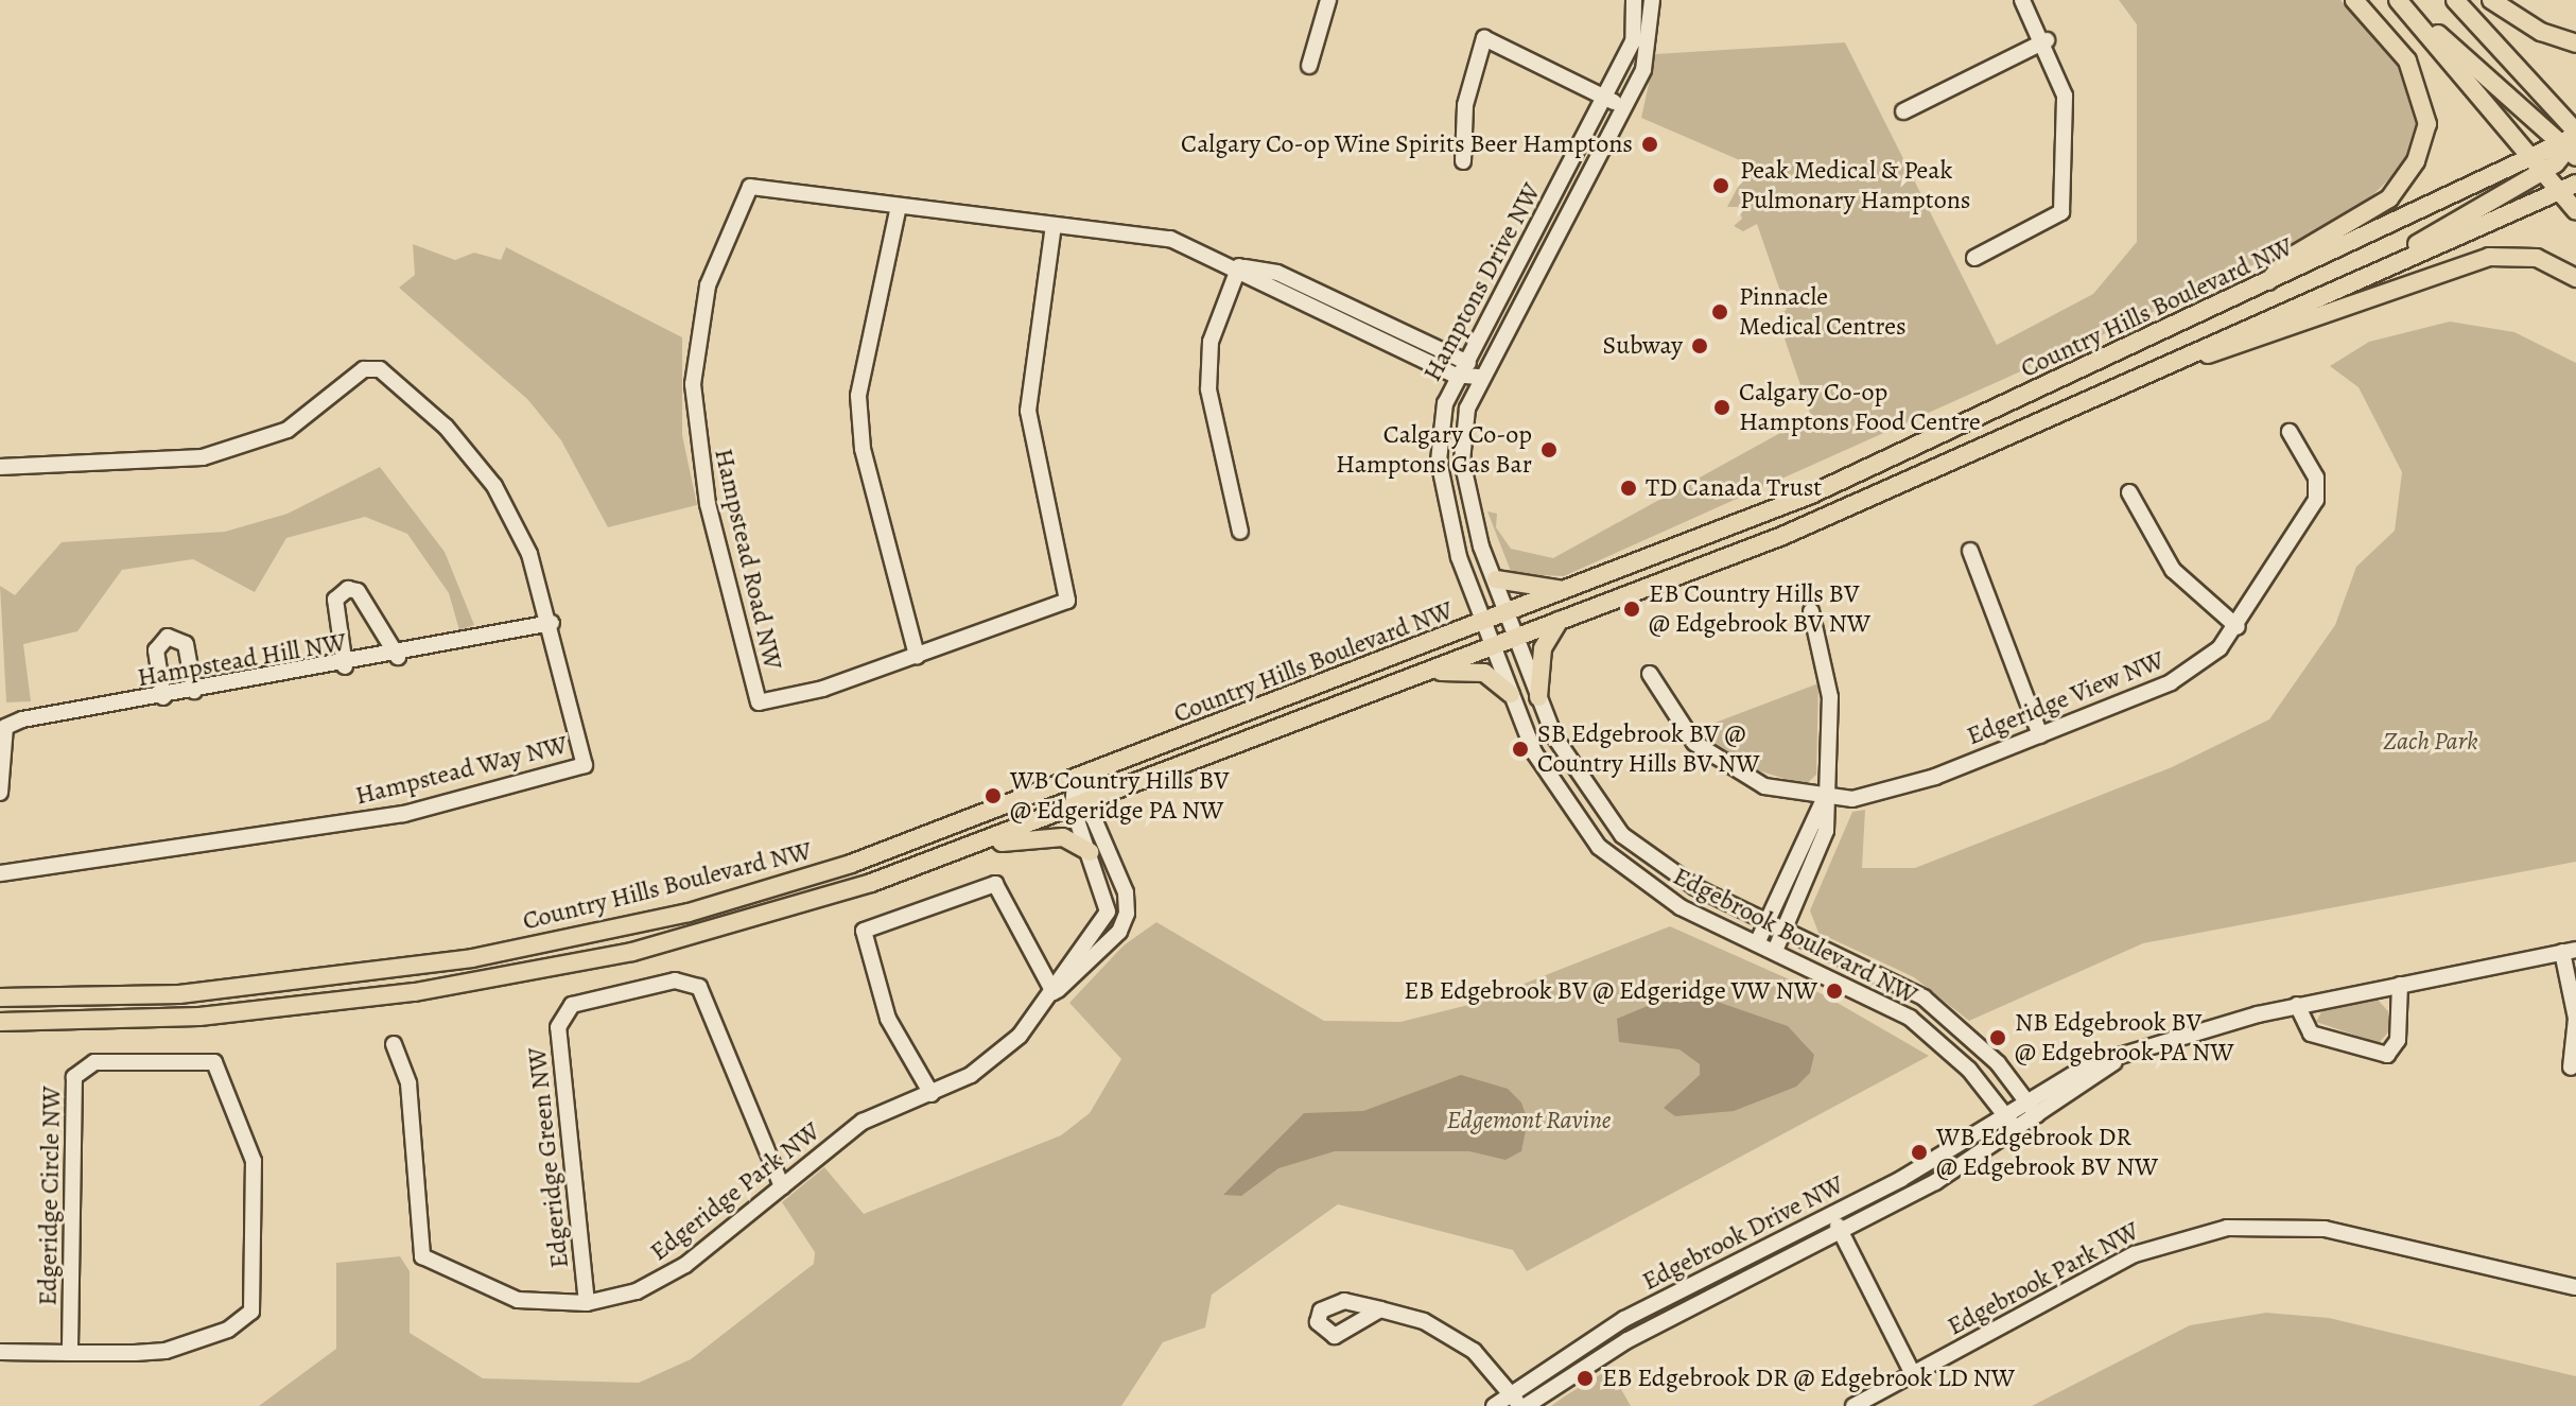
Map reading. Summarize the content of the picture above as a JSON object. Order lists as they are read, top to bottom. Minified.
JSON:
{"streets":{"main road":["Country Hills Boulevard NW"],"street":["Hamptons Drive NW","Hampstead Road NW","Hampstead Hill NW","Edgeridge View NW","Hampstead Way NW","Edgebrook Boulevard NW","Edgeridge Green NW","Edgeridge Park NW","Edgeridge Circle NW","Edgebrook Drive NW","Edgebrook Park NW"]},"crossings":[["Hamptons Drive NW","Country Hills Boulevard NW"],["Hamptons Drive NW","Hampstead Road NW"],["Hamptons Drive NW","Edgebrook Boulevard NW"],["Country Hills Boulevard NW","Edgebrook Boulevard NW"],["Country Hills Boulevard NW","Edgeridge Park NW"],["Hampstead Hill NW","Hampstead Way NW"],["Edgebrook Boulevard NW","Edgebrook Drive NW"],["Edgeridge Green NW","Edgeridge Park NW"]],"parks":["Zach Park","Edgemont Ravine"],"places":["Calgary Co-op Wine Spirits Beer Hamptons","Peak Medical & Peak Pulmonary Hamptons","Pinnacle Medical Centres","Subway","Calgary Co-op Hamptons Food Centre","Calgary Co-op Hamptons Gas Bar","TD Canada Trust","EB Country Hills BV @ Edgebrook BV NW","SB Edgebrook BV @ Country Hills BV NW","WB Country Hills BV @ Edgeridge PA NW","EB Edgebrook BV @ Edgeridge VW NW","NB Edgebrook BV @ Edgebrook PA NW","WB Edgebrook DR @ Edgebrook BV NW","EB Edgebrook DR @ Edgebrook LD NW"]}
